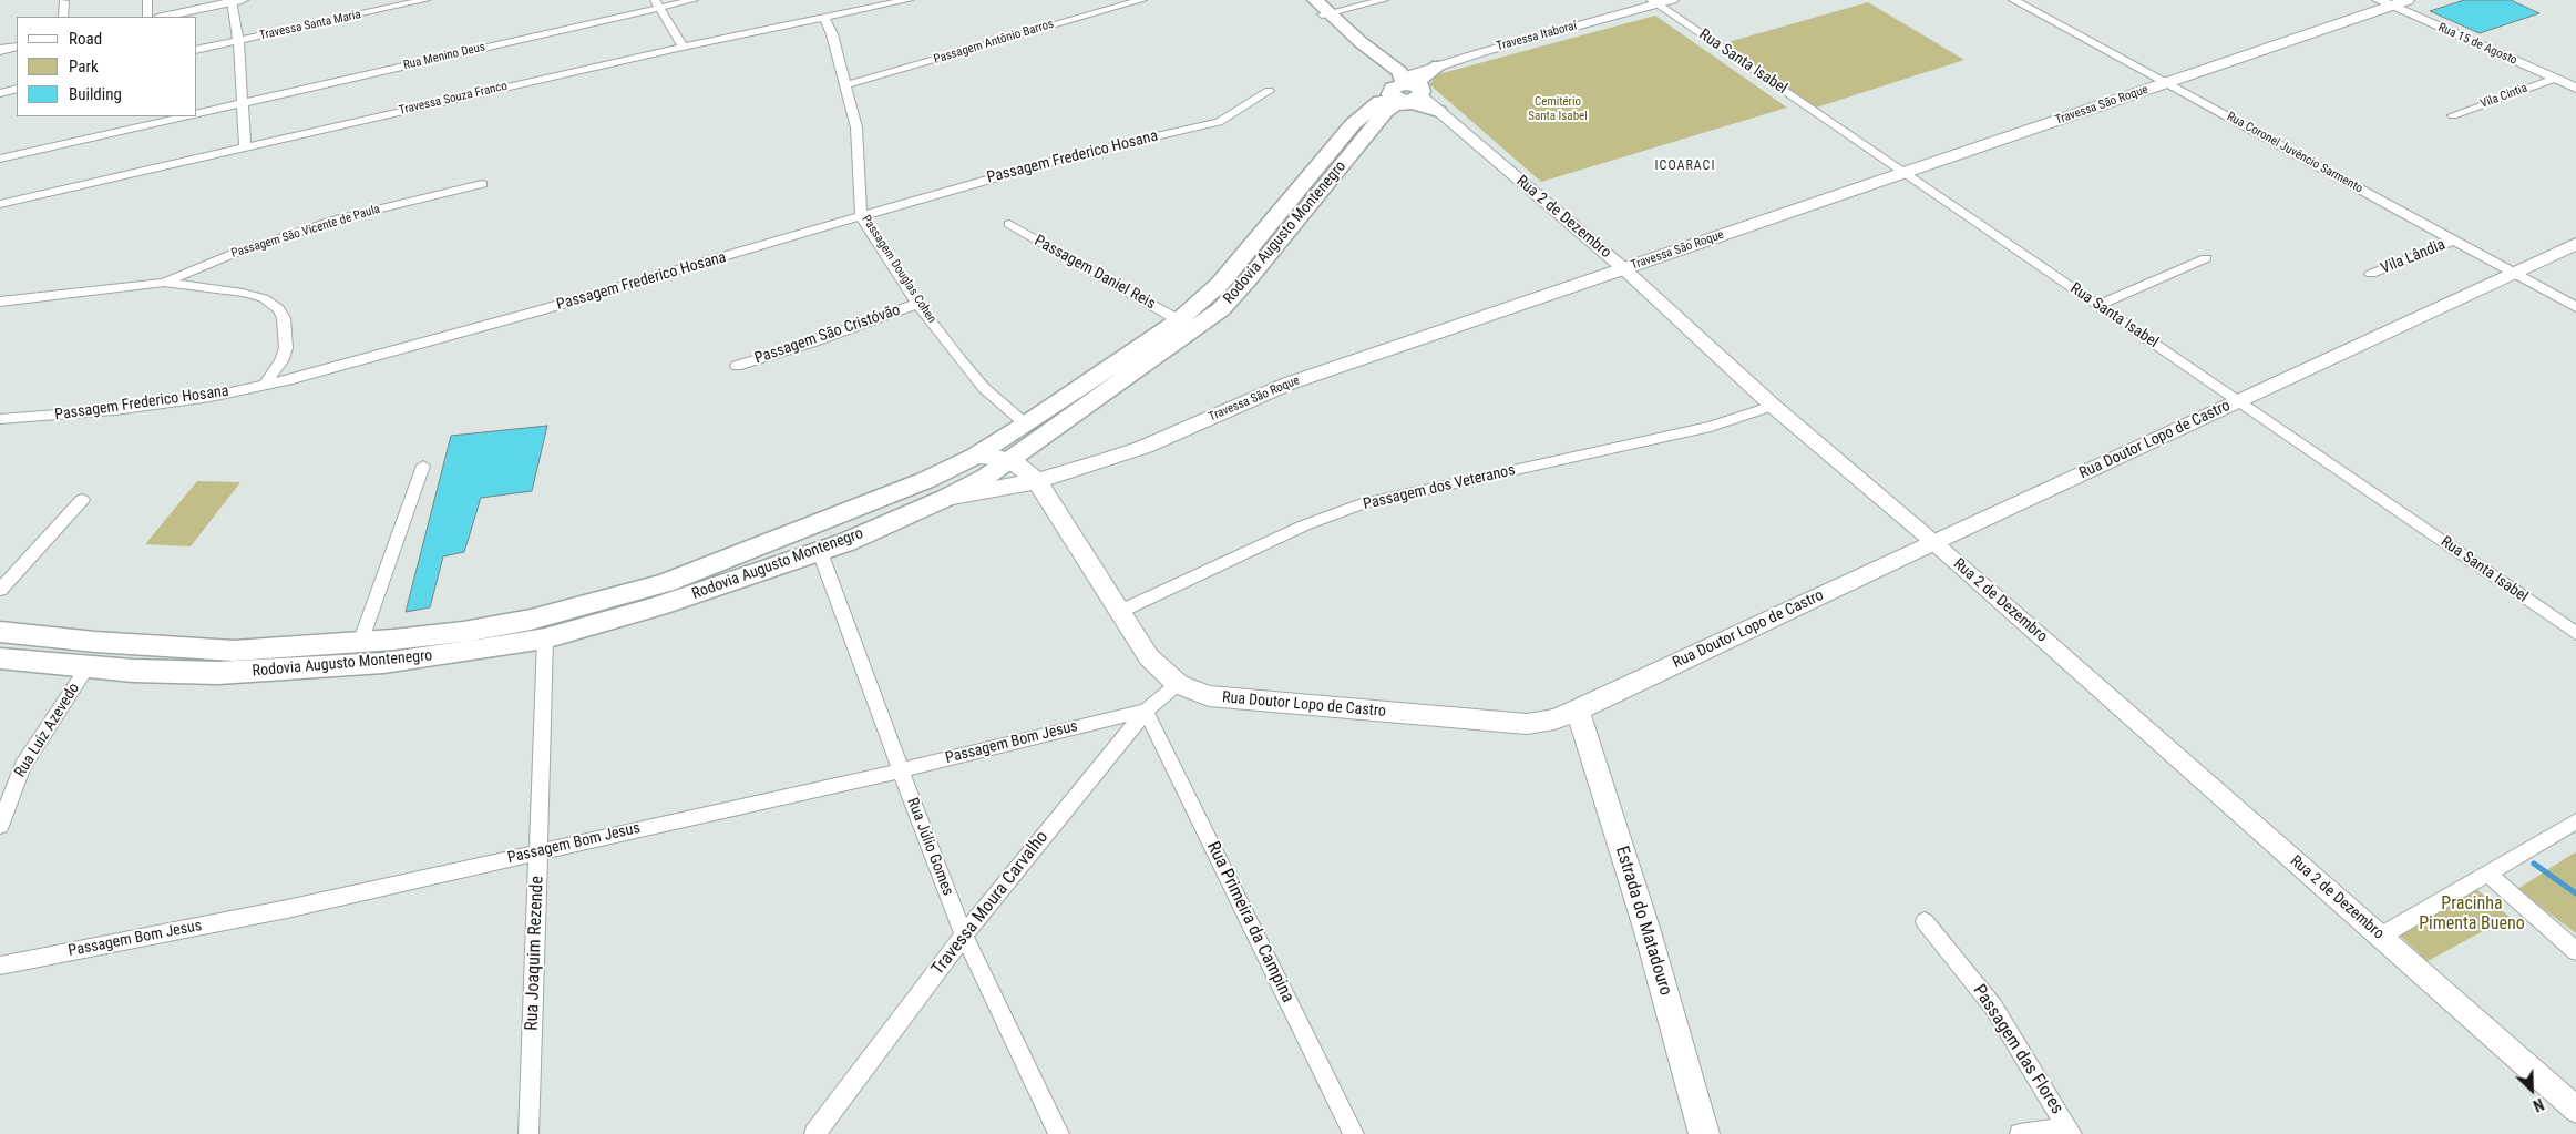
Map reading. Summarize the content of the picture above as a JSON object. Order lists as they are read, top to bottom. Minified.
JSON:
{"streets":{"main road":["Travessa São Roque","Rua 2 de Dezembro","Rodovia Augusto Montenegro","Rua Doutor Lopo de Castro","Estrada do Matadouro"],"street":["Travessa Santa Maria","Travessa Itaboraí","Passagem Antônio Barros","Rua 15 de Agosto","Rua Menino Deus","Rua Santa Isabel","Vila Cintia","Travessa Souza Franco","Rua Coronel Juvêncio Sarmento","Passagem Frederico Hosana","Passagem São Vicente de Paula","Vila Lândia","Passagem Douglas Cohen","Passagem Daniel Reis","Passagem São Cristóvão","Passagem dos Veteranos","Rua Luiz Azevedo","Passagem Bom Jesus","Rua Júlio Gomes","Travessa Moura Carvalho","Rua Primeira da Campina","Rua Joaquim Rezende","Passagem das Flores"]},"crossings":[["Travessa Itaboraí","Rua Santa Isabel"],["Passagem Antônio Barros","Passagem Douglas Cohen"],["Rua 15 de Agosto","Vila Cintia"],["Rua 15 de Agosto","Travessa São Roque"],["Rua Santa Isabel","Travessa São Roque"],["Rua Santa Isabel","Rua Doutor Lopo de Castro"],["Travessa Souza Franco","Passagem Douglas Cohen"],["Travessa São Roque","Rua Coronel Juvêncio Sarmento"],["Travessa São Roque","Rua 2 de Dezembro"],["Travessa São Roque","Rodovia Augusto Montenegro"],["Travessa São Roque","Rua Doutor Lopo de Castro"],["Rua Coronel Juvêncio Sarmento","Vila Lândia"],["Rua Coronel Juvêncio Sarmento","Rua Doutor Lopo de Castro"],["Passagem Frederico Hosana","Passagem São Vicente de Paula"],["Passagem Frederico Hosana","Passagem Douglas Cohen"],["Rua 2 de Dezembro","Rodovia Augusto Montenegro"],["Rua 2 de Dezembro","Rua Doutor Lopo de Castro"],["Rua 2 de Dezembro","Passagem dos Veteranos"],["Rodovia Augusto Montenegro","Passagem Douglas Cohen"],["Rodovia Augusto Montenegro","Passagem Daniel Reis"],["Rodovia Augusto Montenegro","Rua Doutor Lopo de Castro"],["Rodovia Augusto Montenegro","Rua Luiz Azevedo"],["Rodovia Augusto Montenegro","Rua Júlio Gomes"],["Rodovia Augusto Montenegro","Rua Joaquim Rezende"],["Passagem Douglas Cohen","Passagem São Cristóvão"],["Rua Doutor Lopo de Castro","Passagem dos Veteranos"],["Rua Doutor Lopo de Castro","Travessa Moura Carvalho"],["Rua Doutor Lopo de Castro","Estrada do Matadouro"],["Passagem Bom Jesus","Rua Júlio Gomes"],["Passagem Bom Jesus","Travessa Moura Carvalho"],["Passagem Bom Jesus","Rua Primeira da Campina"],["Passagem Bom Jesus","Rua Joaquim Rezende"],["Rua Júlio Gomes","Travessa Moura Carvalho"],["Travessa Moura Carvalho","Rua Primeira da Campina"]],"districts":["ICOARACI"],"parks":["Cemitério Santa Isabel","Pracinha Pimenta Bueno"],"legend":["Road","Park","Building"],"north":"bottom right"}
